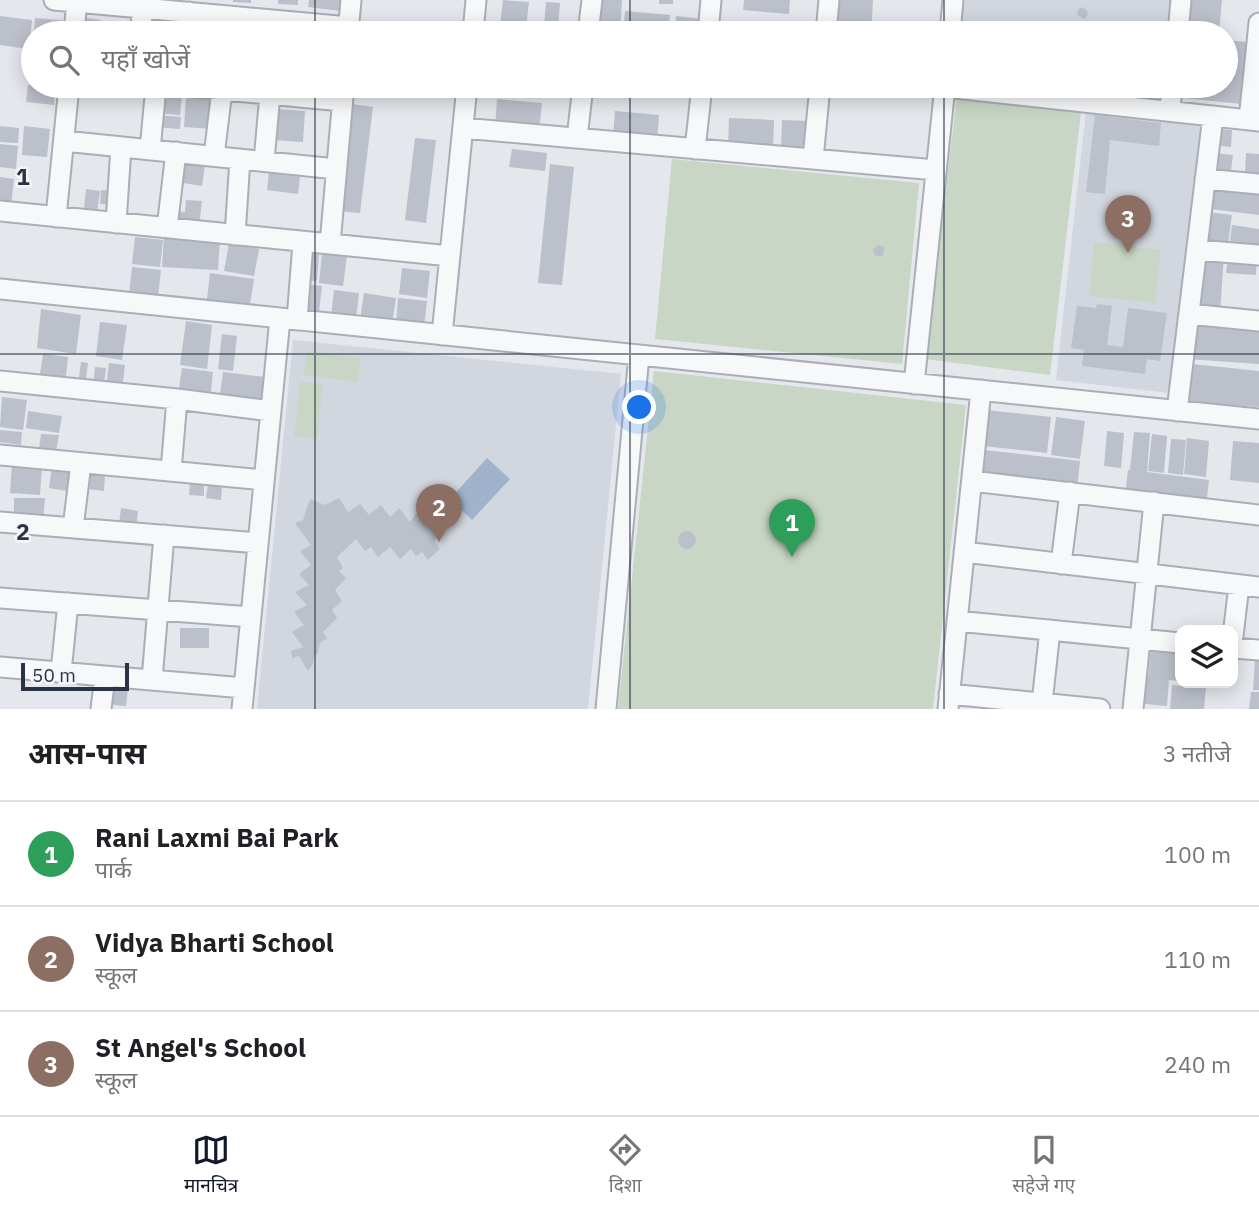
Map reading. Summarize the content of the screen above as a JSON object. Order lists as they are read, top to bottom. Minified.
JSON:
{"scale_bar":"50 m","page":{"search":"यहाँ खोजें","pins":["3","2","1"],"scale":"50 m","heading":["आस-पास","3 नतीजे"],"list":[{"mark":"1","name":"Rani Laxmi Bai Park","note":"पार्क","value":"100 m"},{"mark":"2","name":"Vidya Bharti School","note":"स्कूल","value":"110 m"},{"mark":"3","name":"St Angel's School","note":"स्कूल","value":"240 m"}],"nav":["मानचित्र","दिशा","सहेजे गए"]},"grid":{"rows":["1","2"]}}
